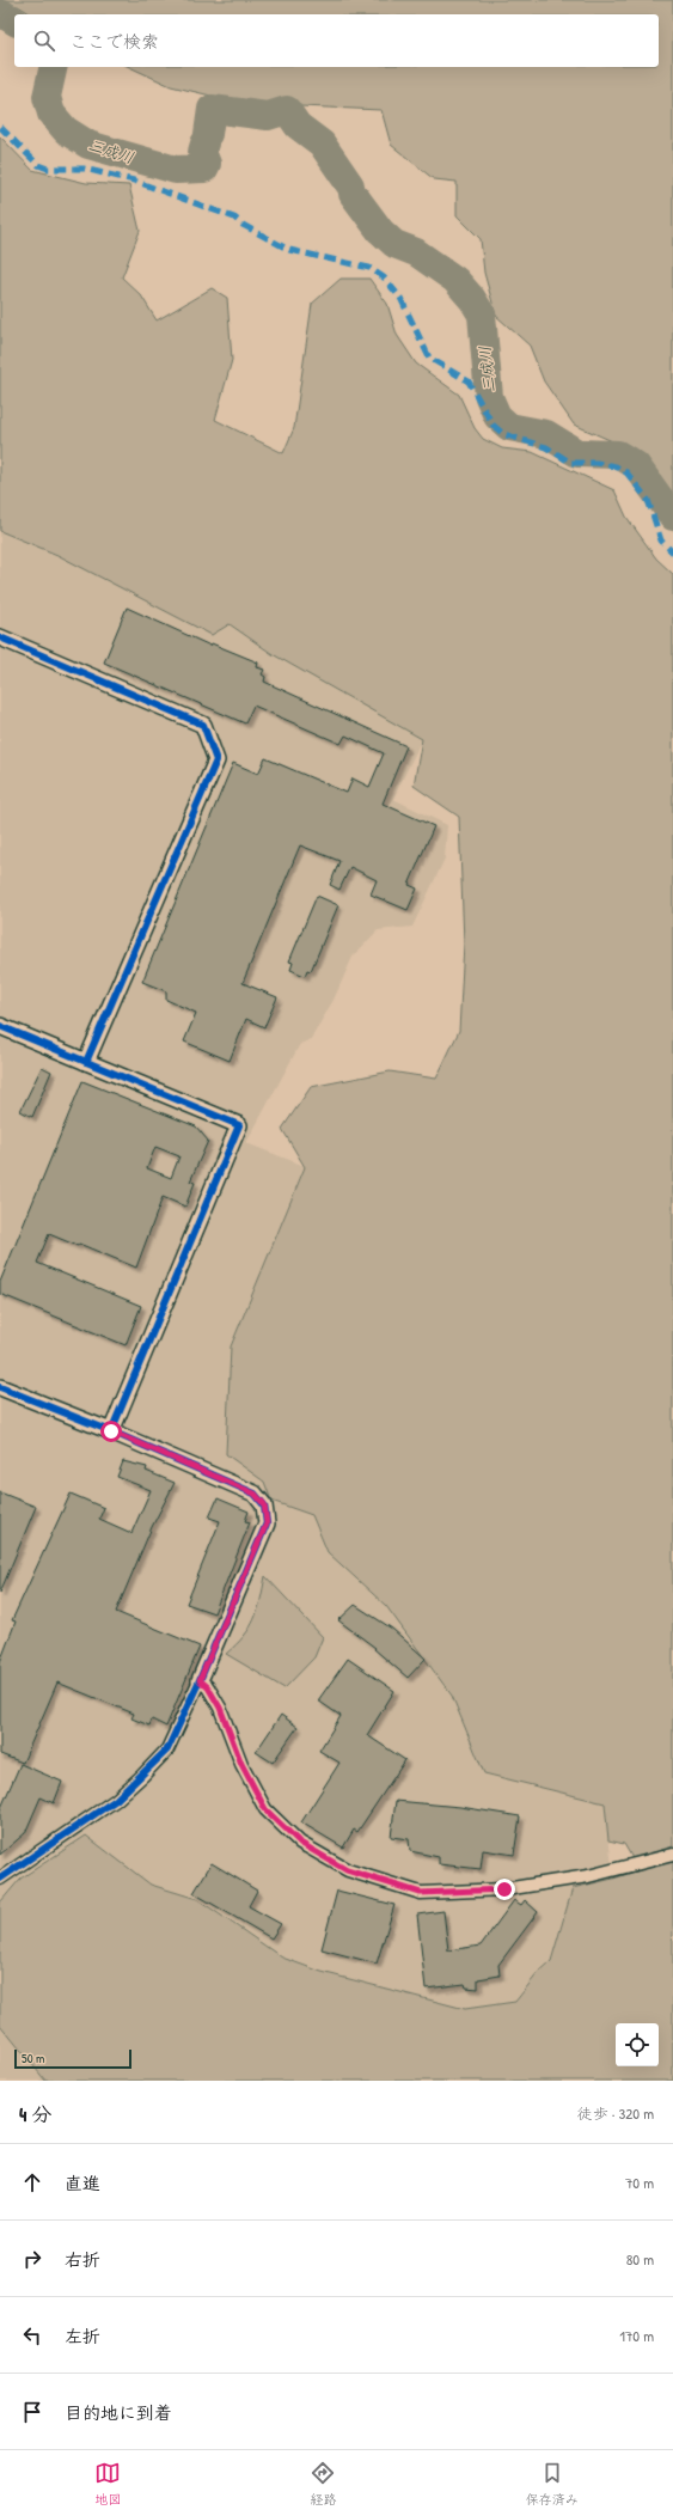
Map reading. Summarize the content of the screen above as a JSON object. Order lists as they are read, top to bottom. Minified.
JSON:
{"water":["三成川"],"scale_bar":"50 m","page":{"search":"ここで検索","scale":"50 m","heading":["4 分","徒歩 · 320 m"],"list":[["直進","70 m"],["右折","80 m"],["左折","170 m"],"目的地に到着"],"nav":["地図","経路","保存済み"]}}
